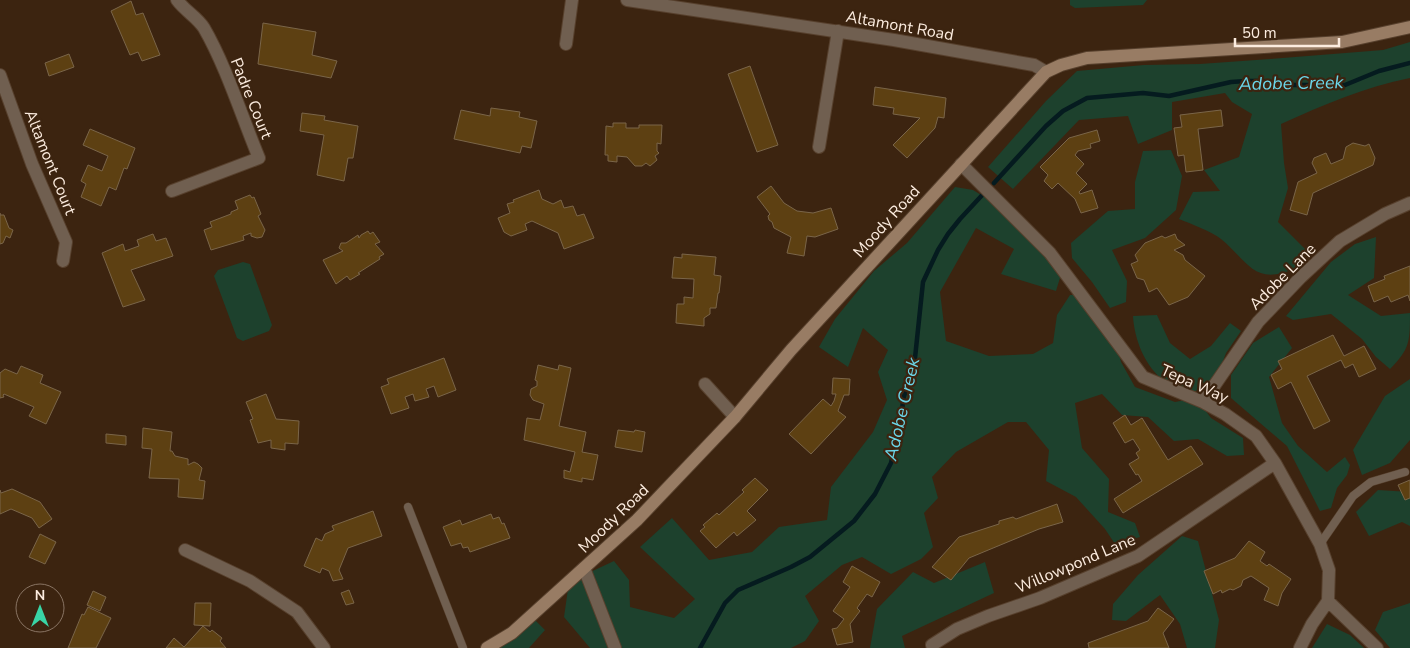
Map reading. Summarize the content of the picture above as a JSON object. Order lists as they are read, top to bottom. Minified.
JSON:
{"streets":{"street":["Altamont Road","Padre Court","Altamont Court","Moody Road","Adobe Lane","Tepa Way","Willowpond Lane"]},"crossings":[["Altamont Road","Moody Road"],["Moody Road","Tepa Way"],["Adobe Lane","Tepa Way"],["Tepa Way","Willowpond Lane"]],"water":["Adobe Creek"],"scale_bar":"50 m","north":"top"}
